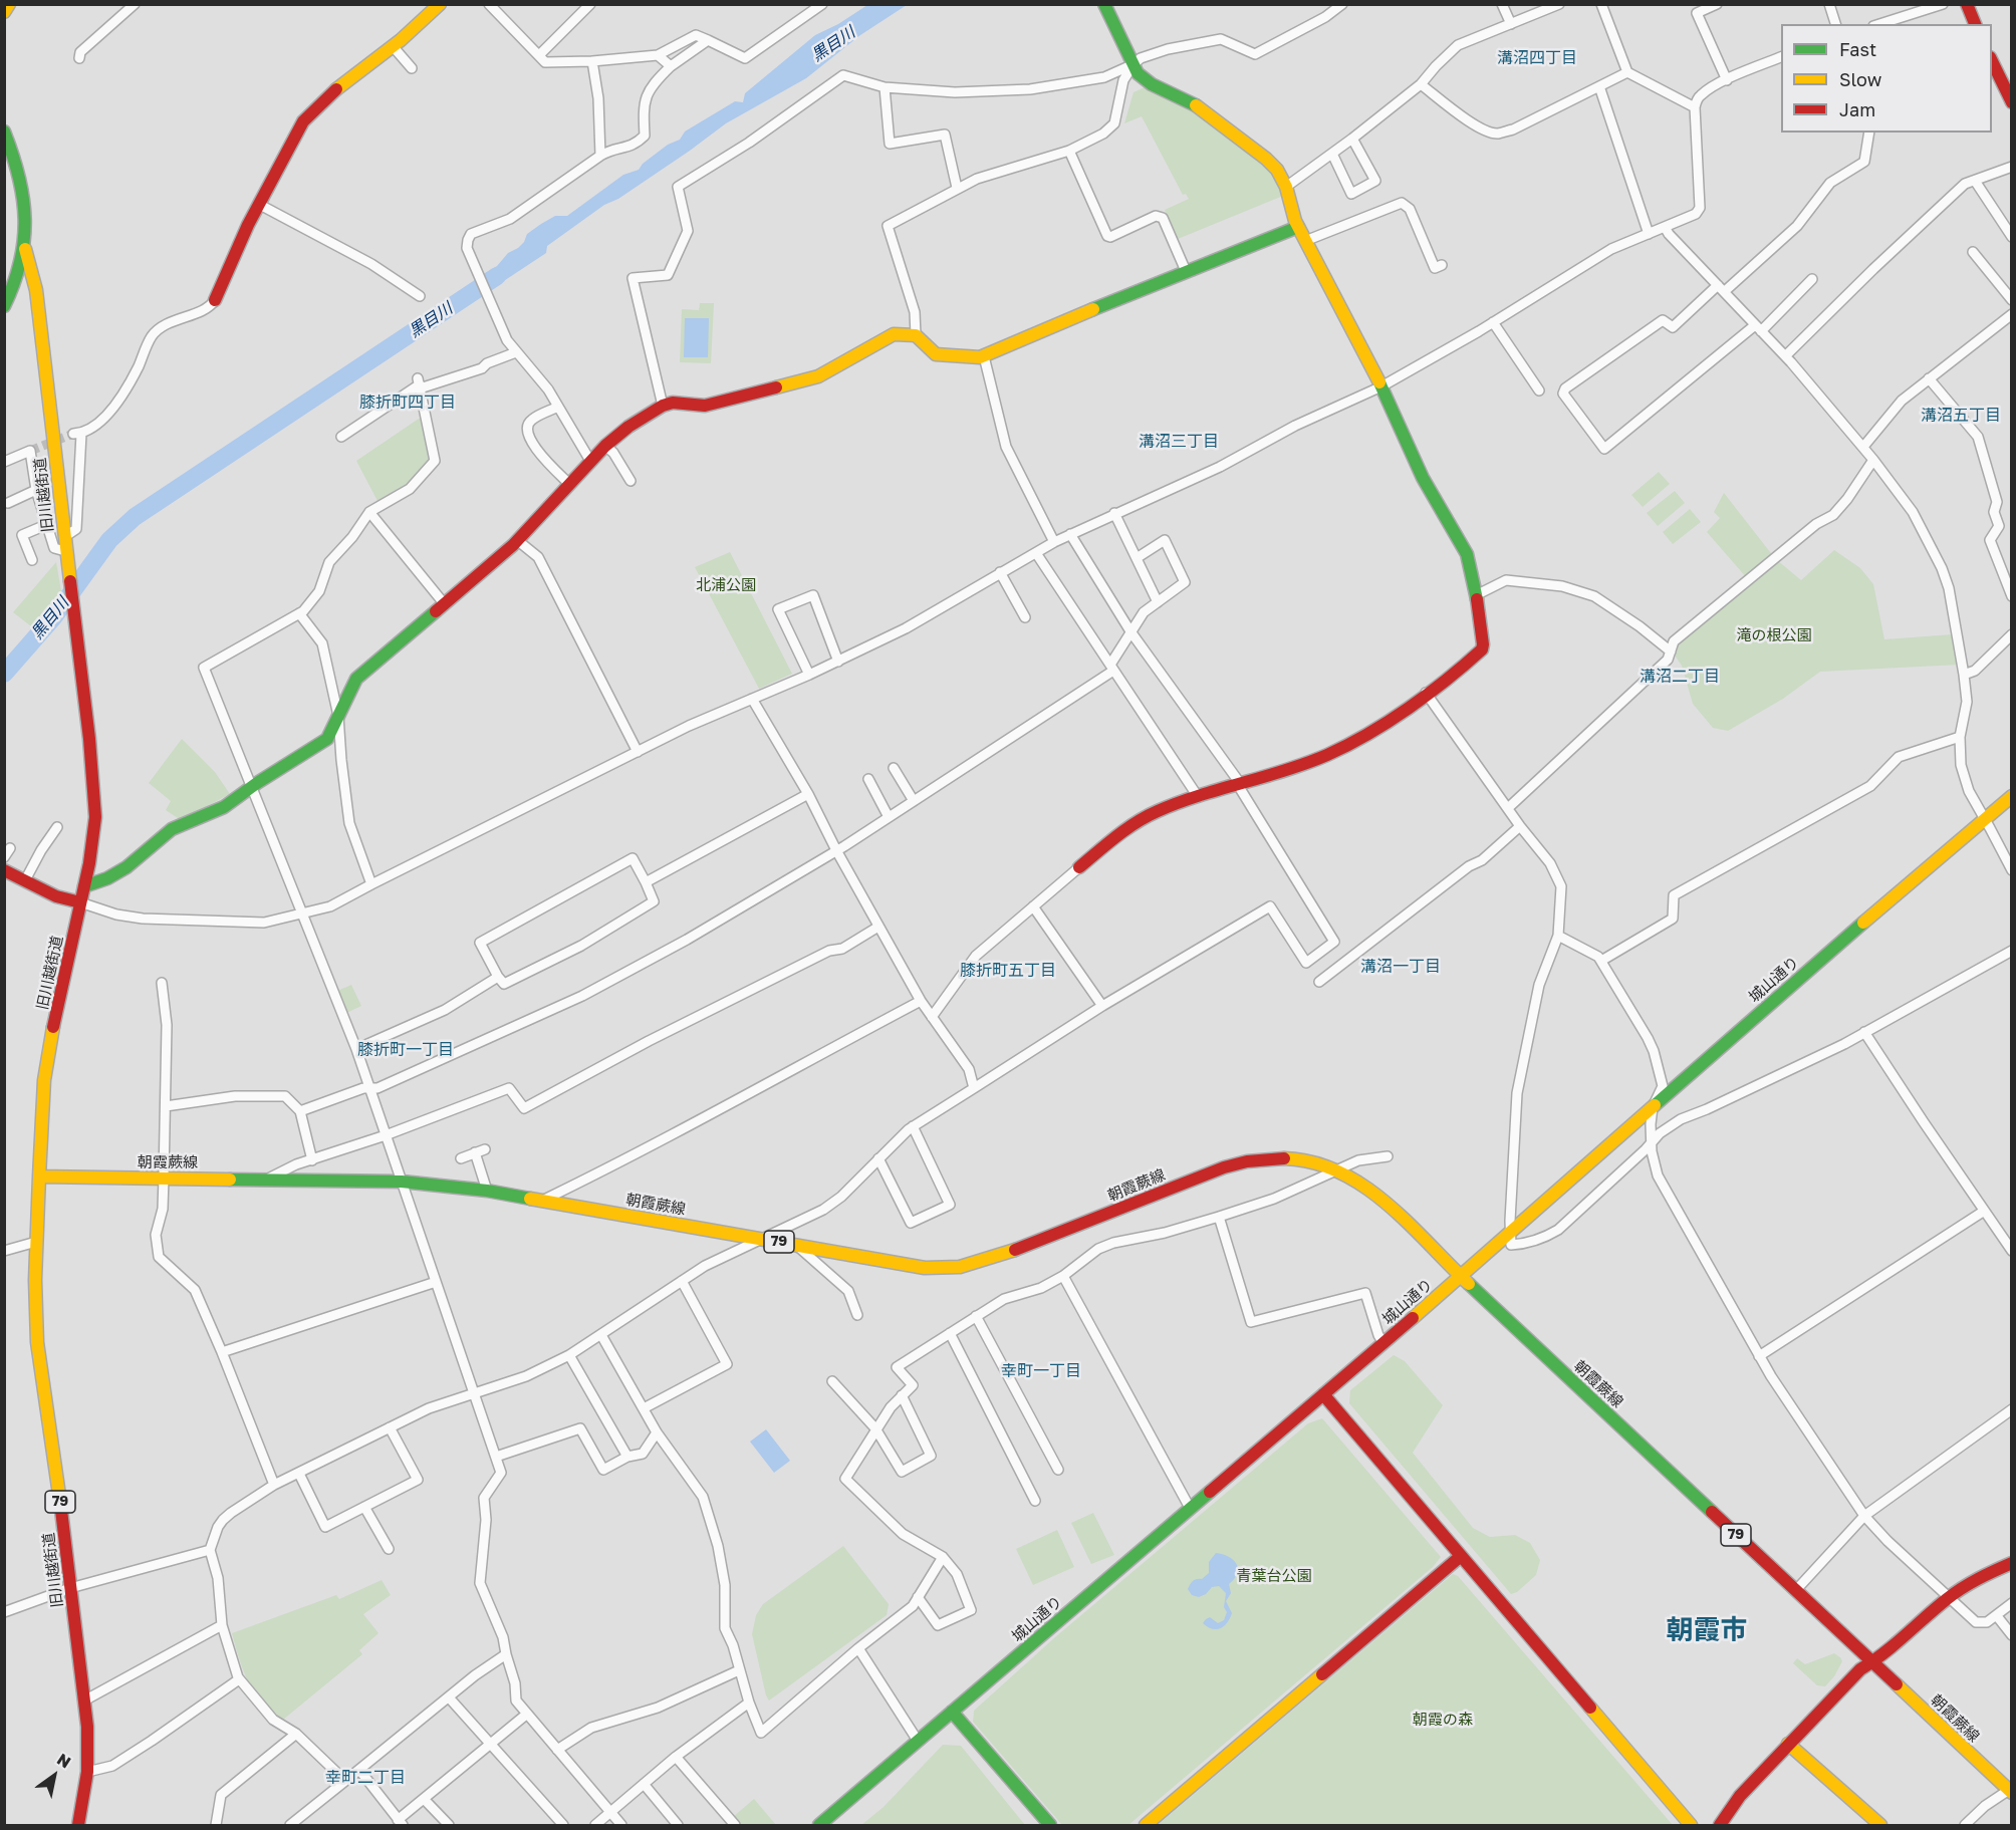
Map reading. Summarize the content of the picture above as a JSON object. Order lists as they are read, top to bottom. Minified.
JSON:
{"streets":{"street":["旧川越街道","城山通り","朝霞蕨線","79"]},"crossings":[["旧川越街道","朝霞蕨線"],["城山通り","朝霞蕨線"]],"districts":["溝沼四丁目","膝折町四丁目","溝沼五丁目","溝沼三丁目","溝沼二丁目","溝沼一丁目","膝折町五丁目","膝折町一丁目","幸町一丁目","朝霞市","幸町二丁目"],"water":["黒目川"],"parks":["北浦公園","滝の根公園","青葉台公園","朝霞の森"],"legend":["Fast","Slow","Jam"],"north":"top right"}
